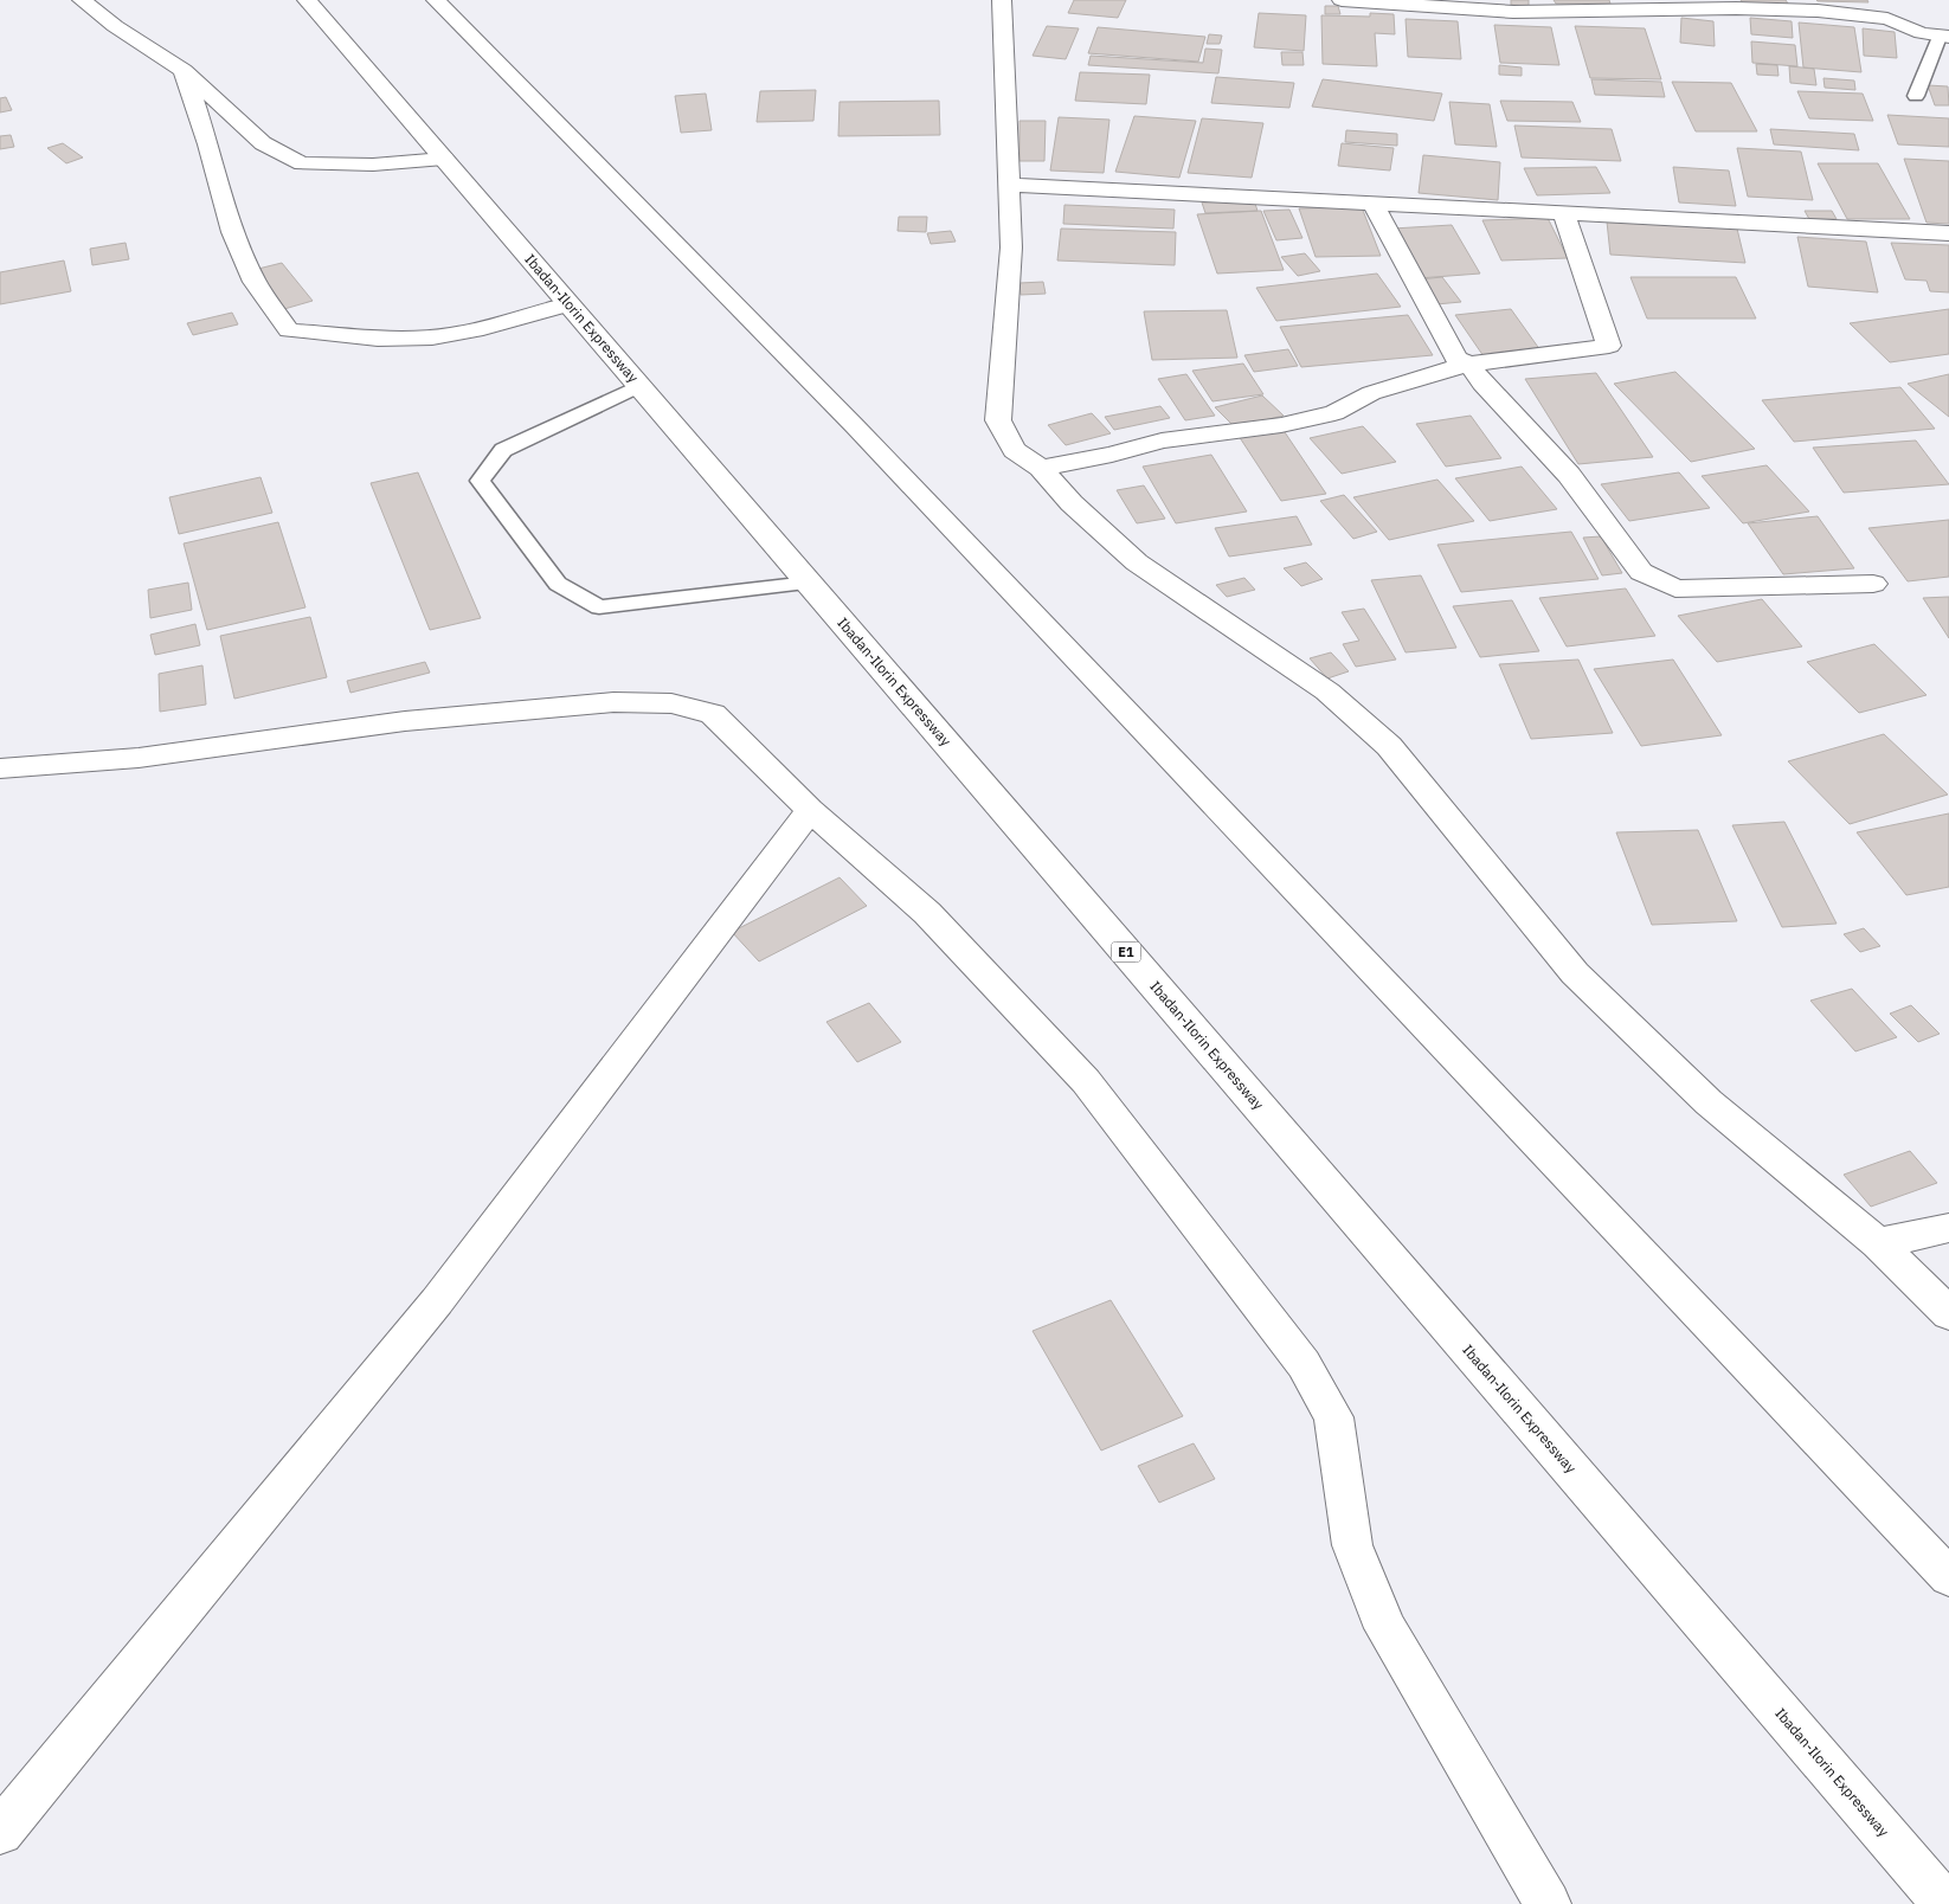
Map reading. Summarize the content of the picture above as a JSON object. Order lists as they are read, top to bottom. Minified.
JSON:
{"streets":{"main road":["Ibadan-Ilorin Expressway","E1"]}}
